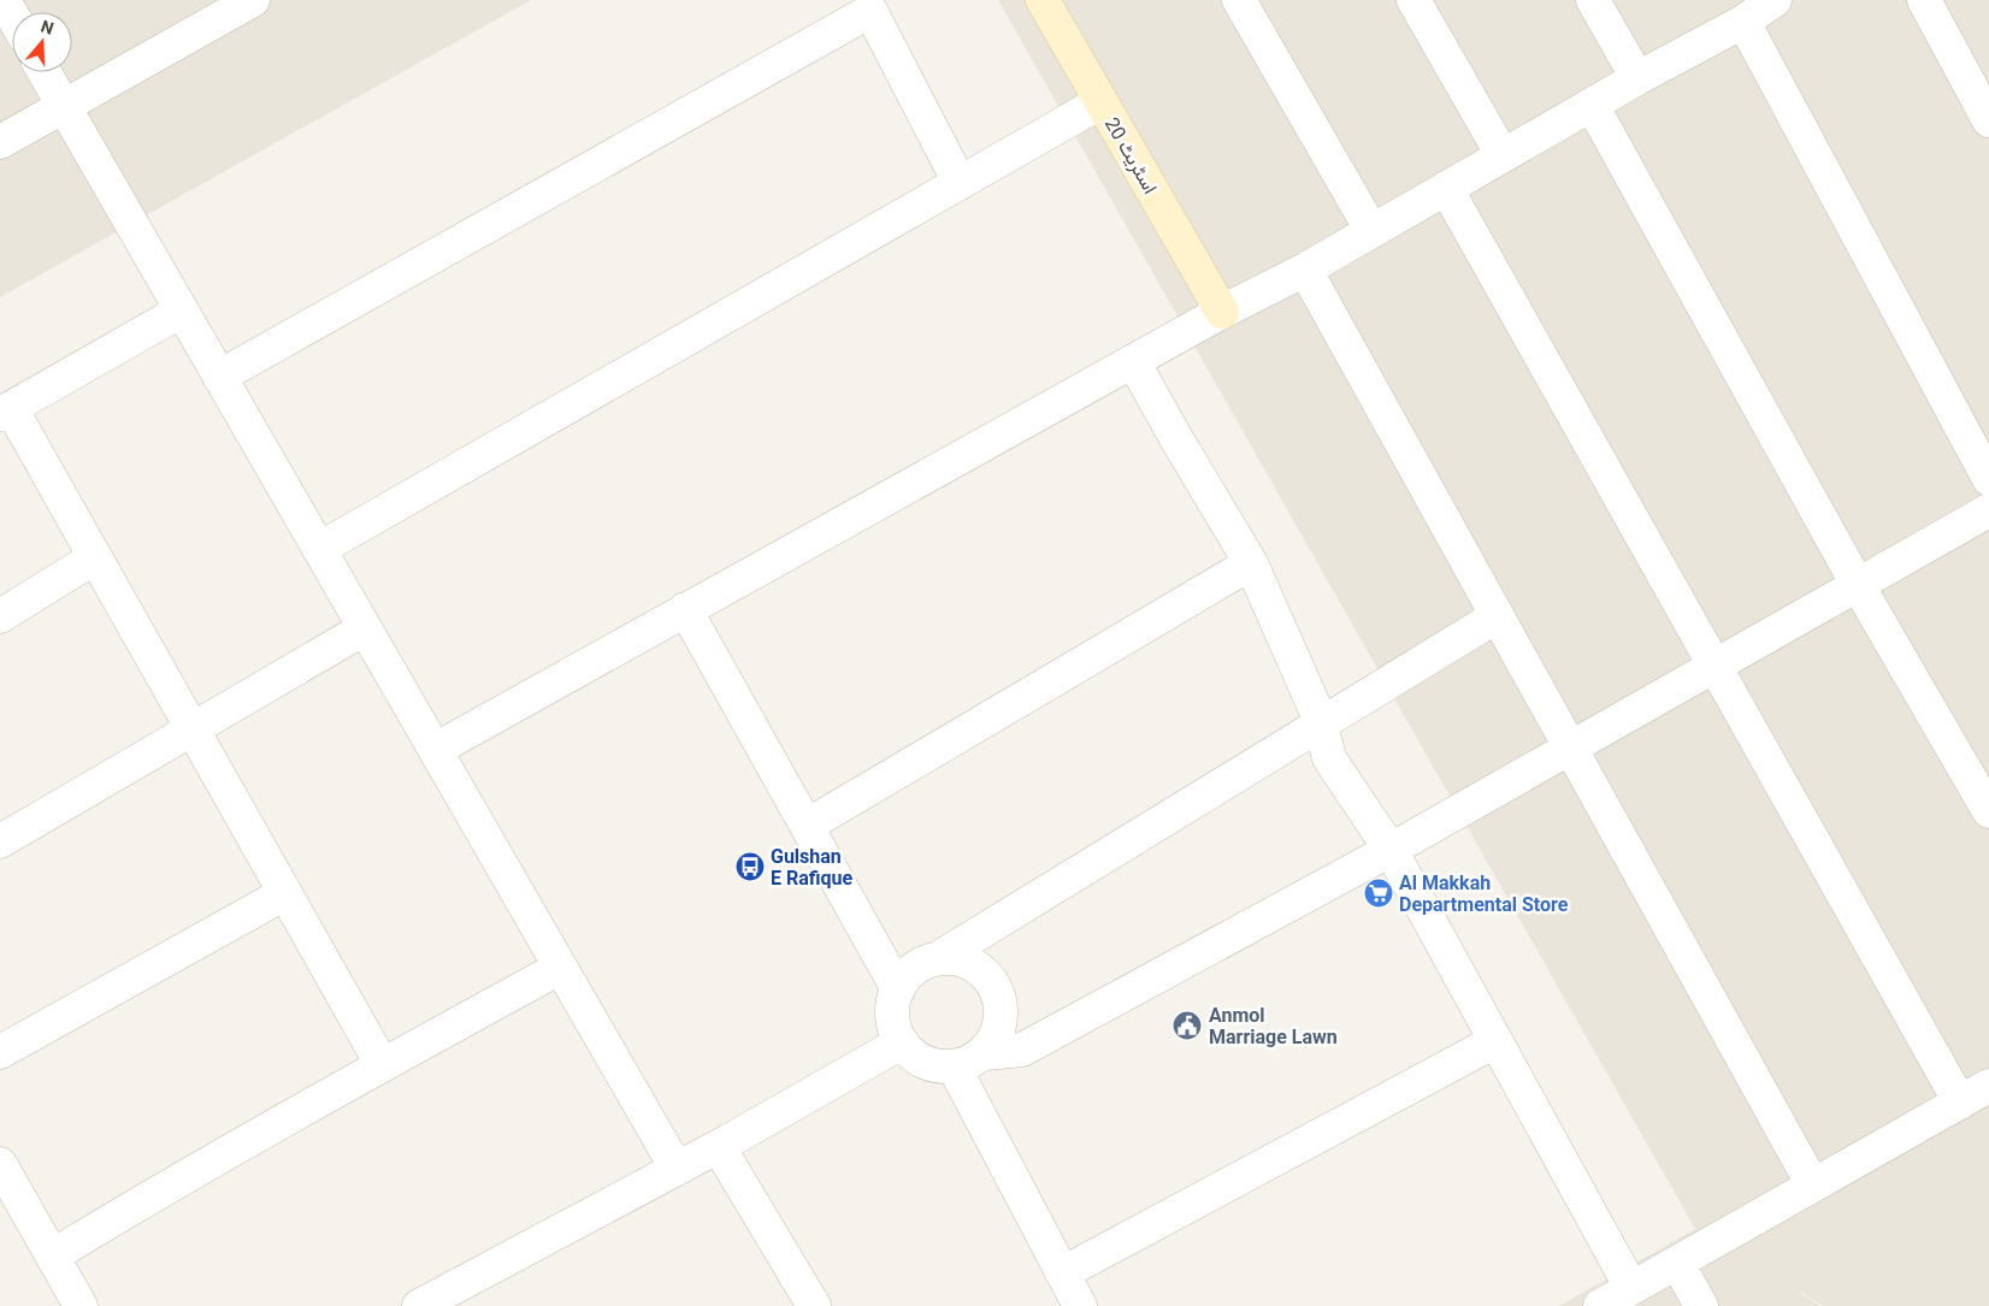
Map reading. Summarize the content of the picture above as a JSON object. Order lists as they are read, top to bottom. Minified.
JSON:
{"streets":{"street":["اسٹریٹ 20"]},"places":{"bus stop":["Gulshan E Rafique"],"supermarket":["Al Makkah Departmental Store"],"public building":["Anmol Marriage Lawn"]},"north":"top"}
